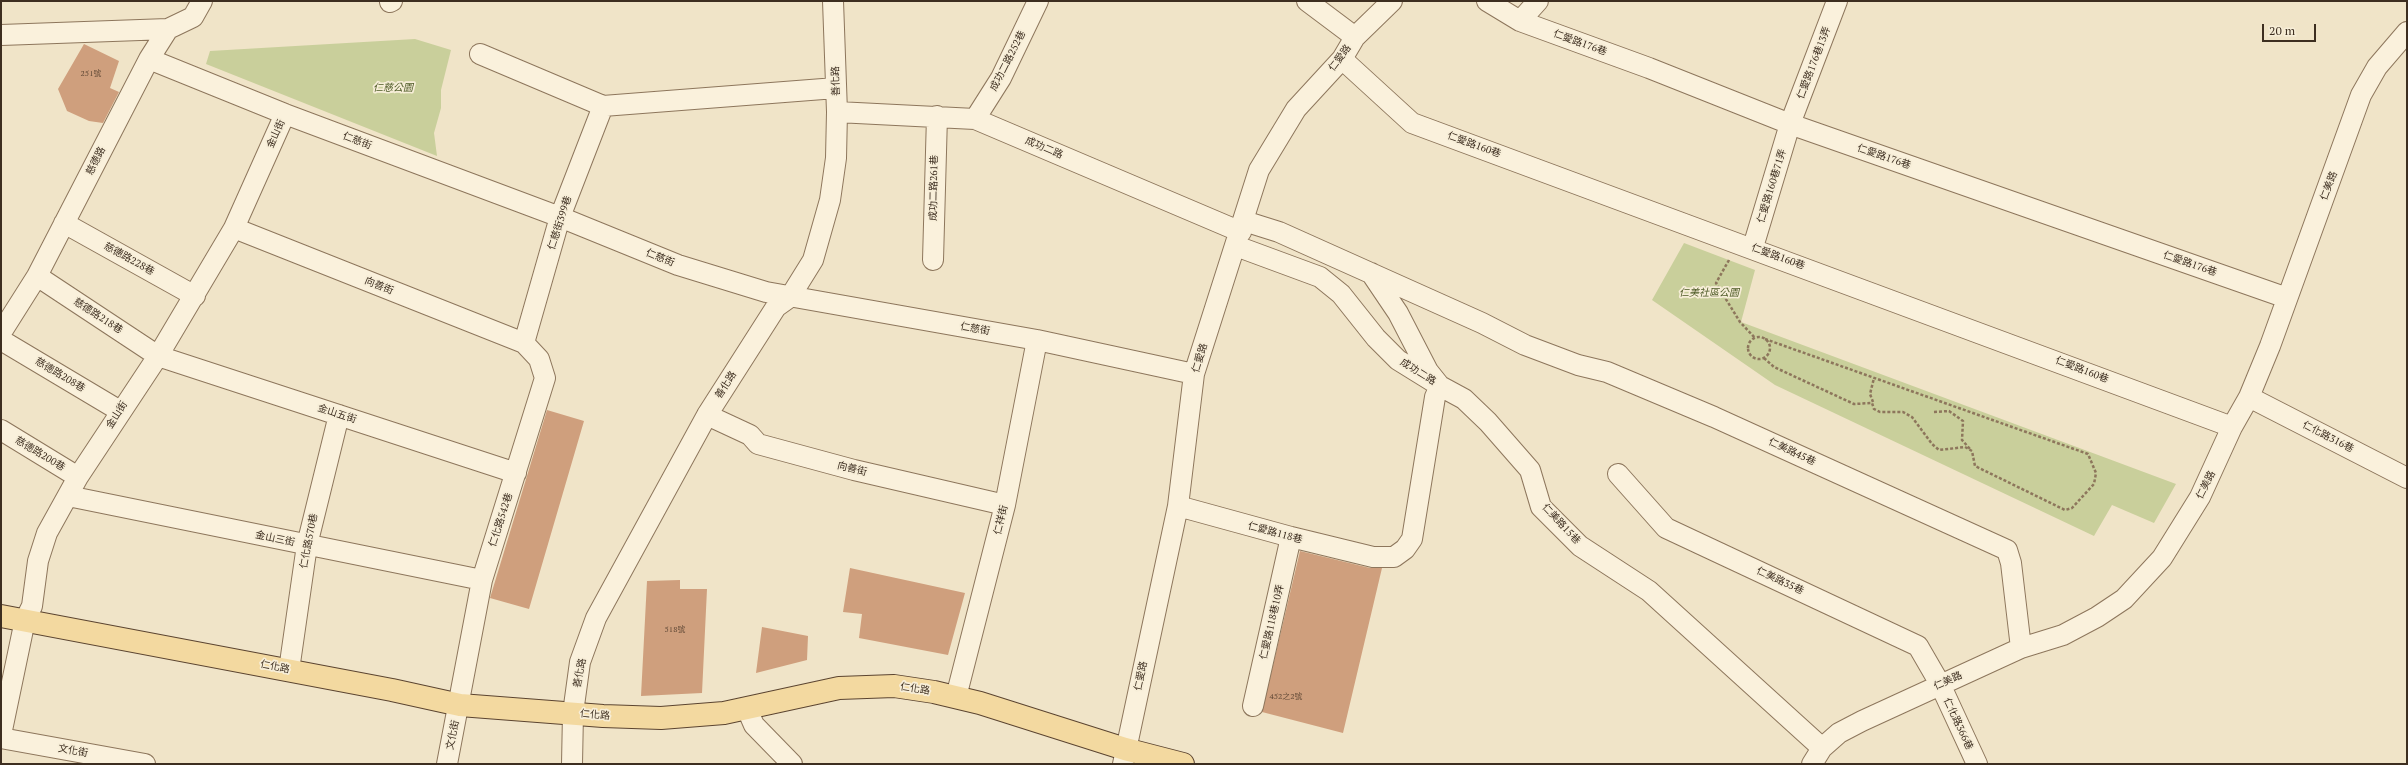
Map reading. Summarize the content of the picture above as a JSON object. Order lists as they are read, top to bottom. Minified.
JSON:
{"streets":{"main road":["仁化路"],"street":["仁愛路176巷","仁愛路","成功二路252巷","仁愛路176巷13弄","善化路","金山街","仁慈街","仁愛路160巷","成功二路","慈德路","仁愛路160巷71弄","仁美路","成功二路261巷","仁慈街399巷","慈德路228巷","向善街","慈德路218巷","慈德路208巷","金山五街","仁化路316巷","仁美路45巷","慈德路200巷","仁化路542巷","仁祥街","仁美路15巷","仁愛路118巷","金山三街","仁化路570巷","仁美路35巷","仁愛路118巷10弄","仁化路366巷","文化街"]},"crossings":[["仁愛路176巷","仁愛路176巷13弄"],["仁愛路176巷","仁愛路160巷71弄"],["仁愛路176巷","仁美路"],["仁愛路","仁慈街"],["仁愛路","仁愛路160巷"],["仁愛路","成功二路"],["仁愛路","仁愛路118巷"],["仁愛路","仁化路"],["成功二路252巷","成功二路"],["仁愛路176巷13弄","仁愛路160巷71弄"],["善化路","仁慈街"],["善化路","成功二路"],["善化路","向善街"],["善化路","仁化路"],["金山街","仁慈街"],["金山街","慈德路228巷"],["金山街","向善街"],["金山街","慈德路218巷"],["金山街","慈德路208巷"],["金山街","金山五街"],["金山街","慈德路200巷"],["金山街","金山三街"],["金山街","仁化路"],["金山街","文化街"],["仁慈街","慈德路"],["仁慈街","仁慈街399巷"],["仁慈街","仁祥街"],["仁愛路160巷","仁愛路160巷71弄"],["仁愛路160巷","仁美路"],["成功二路","成功二路261巷"],["成功二路","仁美路45巷"],["成功二路","仁美路15巷"],["成功二路","仁愛路118巷"],["慈德路","慈德路228巷"],["慈德路","慈德路218巷"],["仁美路","仁化路316巷"],["仁美路","仁美路45巷"],["仁美路","仁美路15巷"],["仁美路","仁美路35巷"],["仁美路","仁化路366巷"],["仁慈街399巷","向善街"],["仁慈街399巷","仁化路542巷"],["向善街","仁化路542巷"],["向善街","仁祥街"],["慈德路218巷","金山五街"],["金山五街","仁化路542巷"],["金山五街","仁化路570巷"],["仁化路542巷","金山三街"],["仁化路542巷","仁化路"],["仁化路542巷","文化街"],["仁祥街","仁化路"],["仁愛路118巷","仁愛路118巷10弄"],["金山三街","仁化路570巷"],["仁化路570巷","仁化路"],["仁美路35巷","仁化路366巷"],["仁化路","文化街"]],"parks":["仁慈公園","仁美社區公園"],"house_numbers":["251號","518號","452之2號"],"scale_bar":"20 m"}
